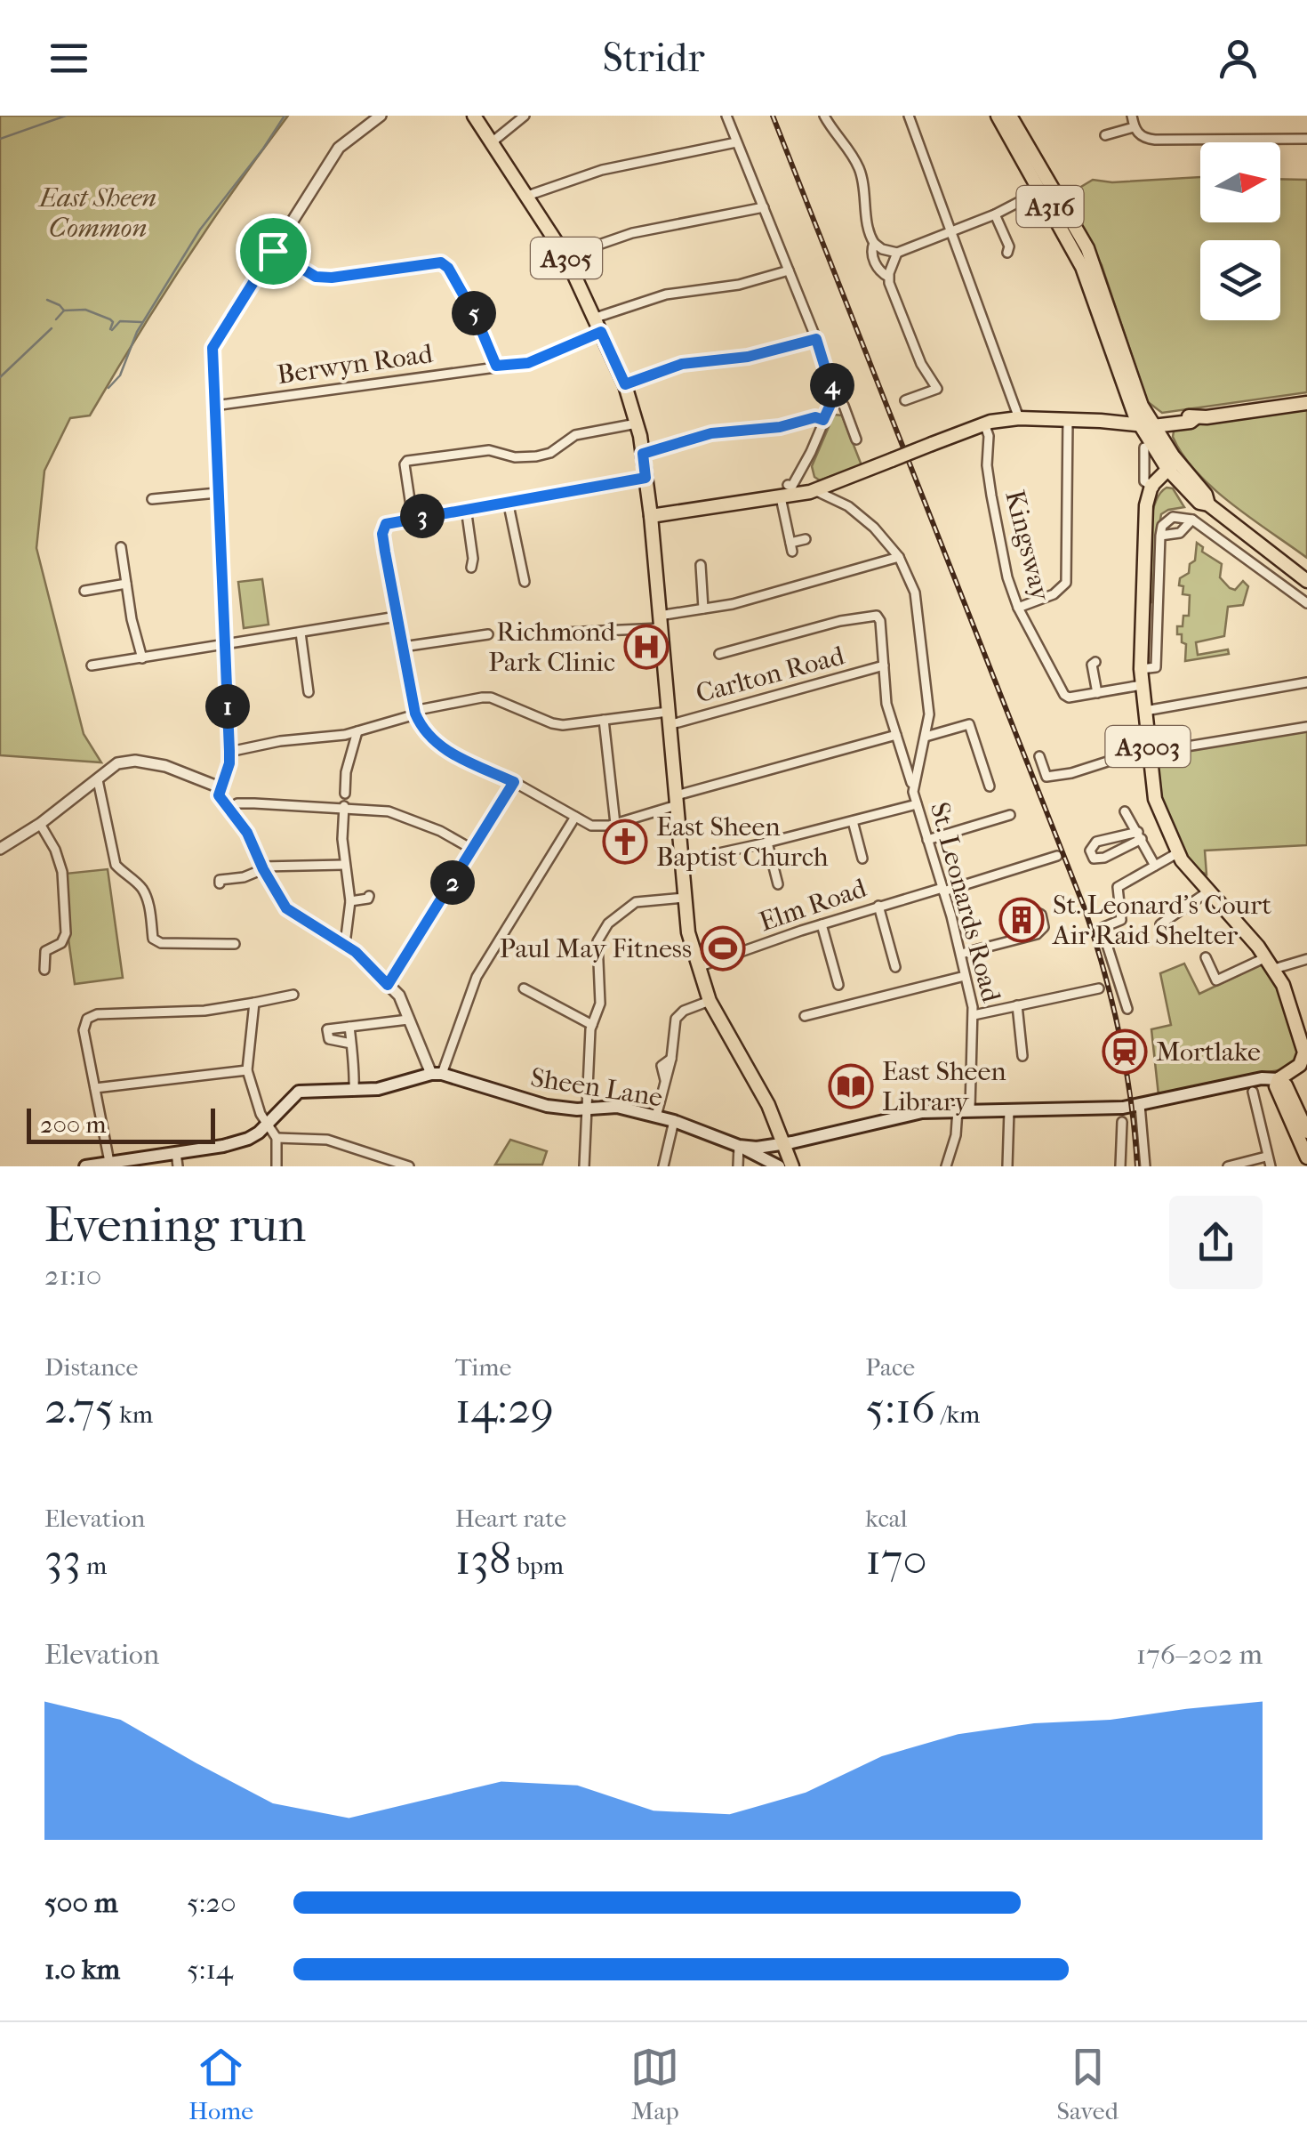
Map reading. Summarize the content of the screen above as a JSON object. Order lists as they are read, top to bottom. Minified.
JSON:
{"streets":{"main road":["A316","A305","A3003","Sheen Lane"],"street":["Berwyn Road","Kingsway","Carlton Road","St. Leonards Road","Elm Road"]},"crossings":[["A305","Berwyn Road"],["Kingsway","A3003"],["A3003","Sheen Lane"],["St. Leonards Road","Elm Road"],["St. Leonards Road","Sheen Lane"]],"parks":["East Sheen Common"],"places":{"hospital":["Richmond Park Clinic"],"church":["East Sheen Baptist Church"],"building":["St. Leonard's Court Air Raid Shelter"],"sports":["Paul May Fitness"],"station":["Mortlake"],"library":["East Sheen Library"]},"scale_bar":"200 m","north":"right","page":{"header":"Stridr","pins":["5","4","3","1","2"],"scale":"200 m","heading":["Evening run","21:10"],"stats":[["Distance","2.75 km"],["Time","14:29"],["Pace","5:16 /km"],["Elevation","33 m"],["Heart rate","138 bpm"],["kcal","170"]],"chart":["Elevation","176–202 m"],"list":[{"name":"500 m","note":"5:20"},{"name":"1.0 km","note":"5:14"}],"tabs":["Home","Map","Saved"]}}
